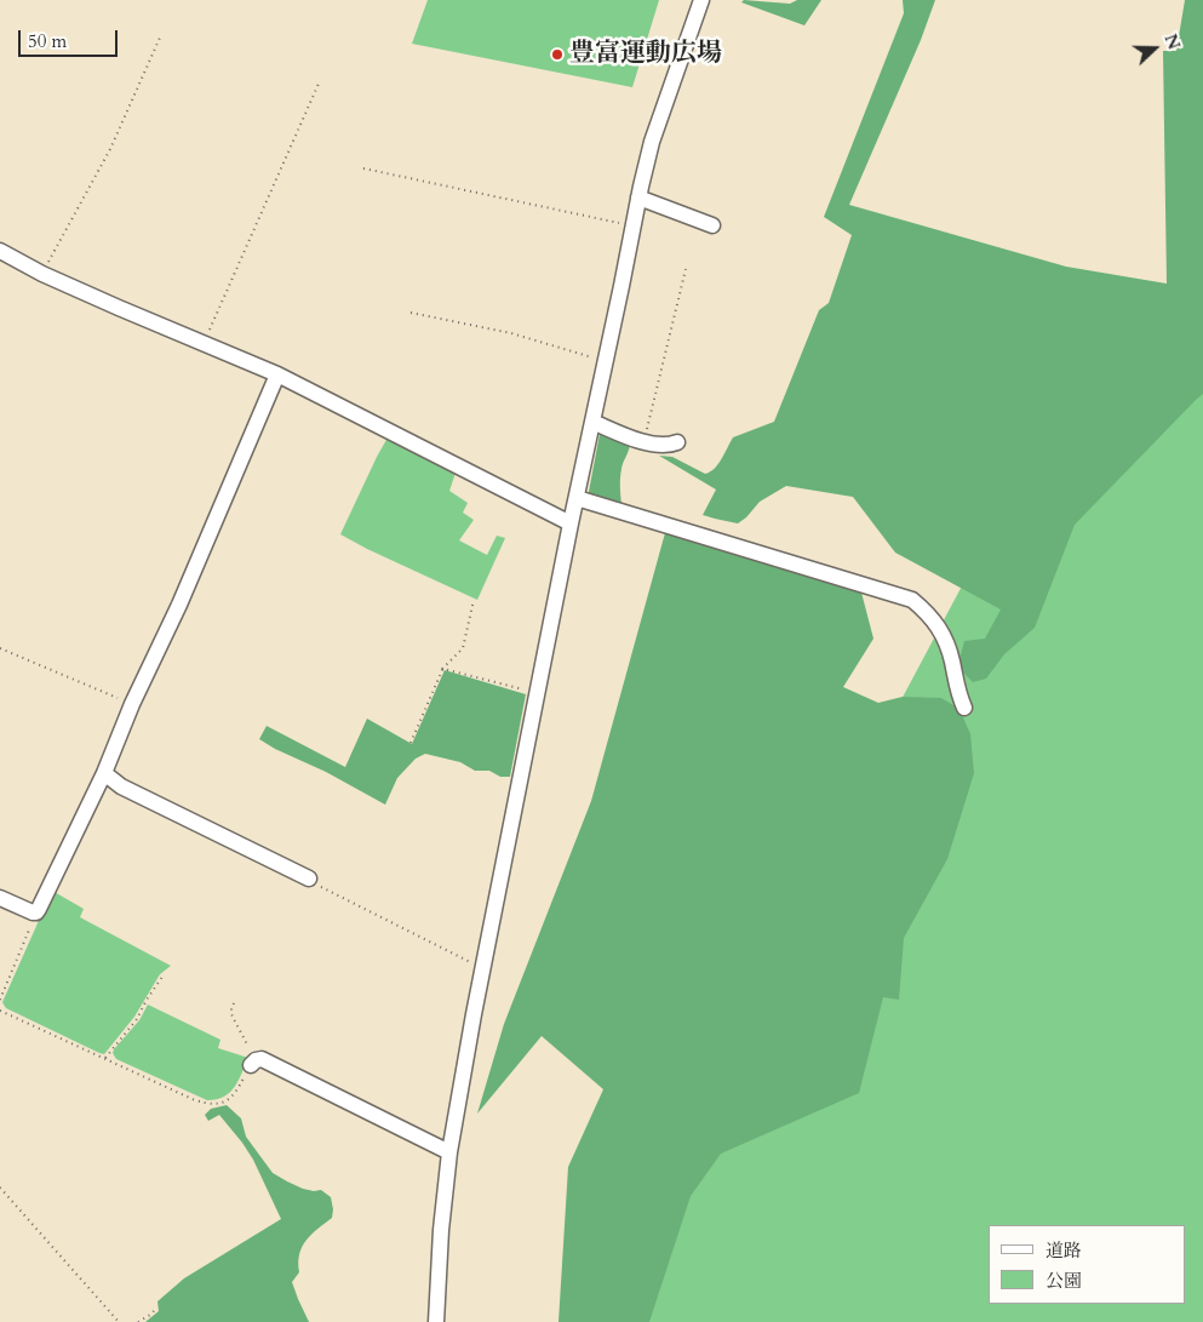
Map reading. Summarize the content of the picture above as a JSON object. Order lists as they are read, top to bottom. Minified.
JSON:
{"places":["豊富運動広場"],"legend":["道路","公園"],"scale_bar":"50 m","north":"right"}
